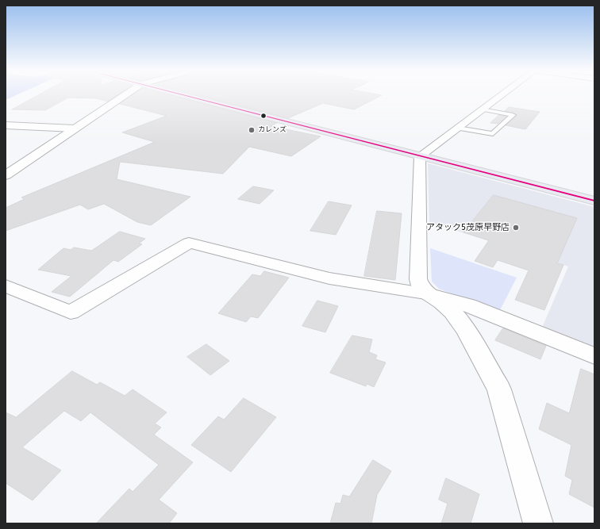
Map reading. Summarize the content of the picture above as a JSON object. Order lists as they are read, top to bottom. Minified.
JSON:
{"places":["カレンズ","アタック5茂原早野店"]}
